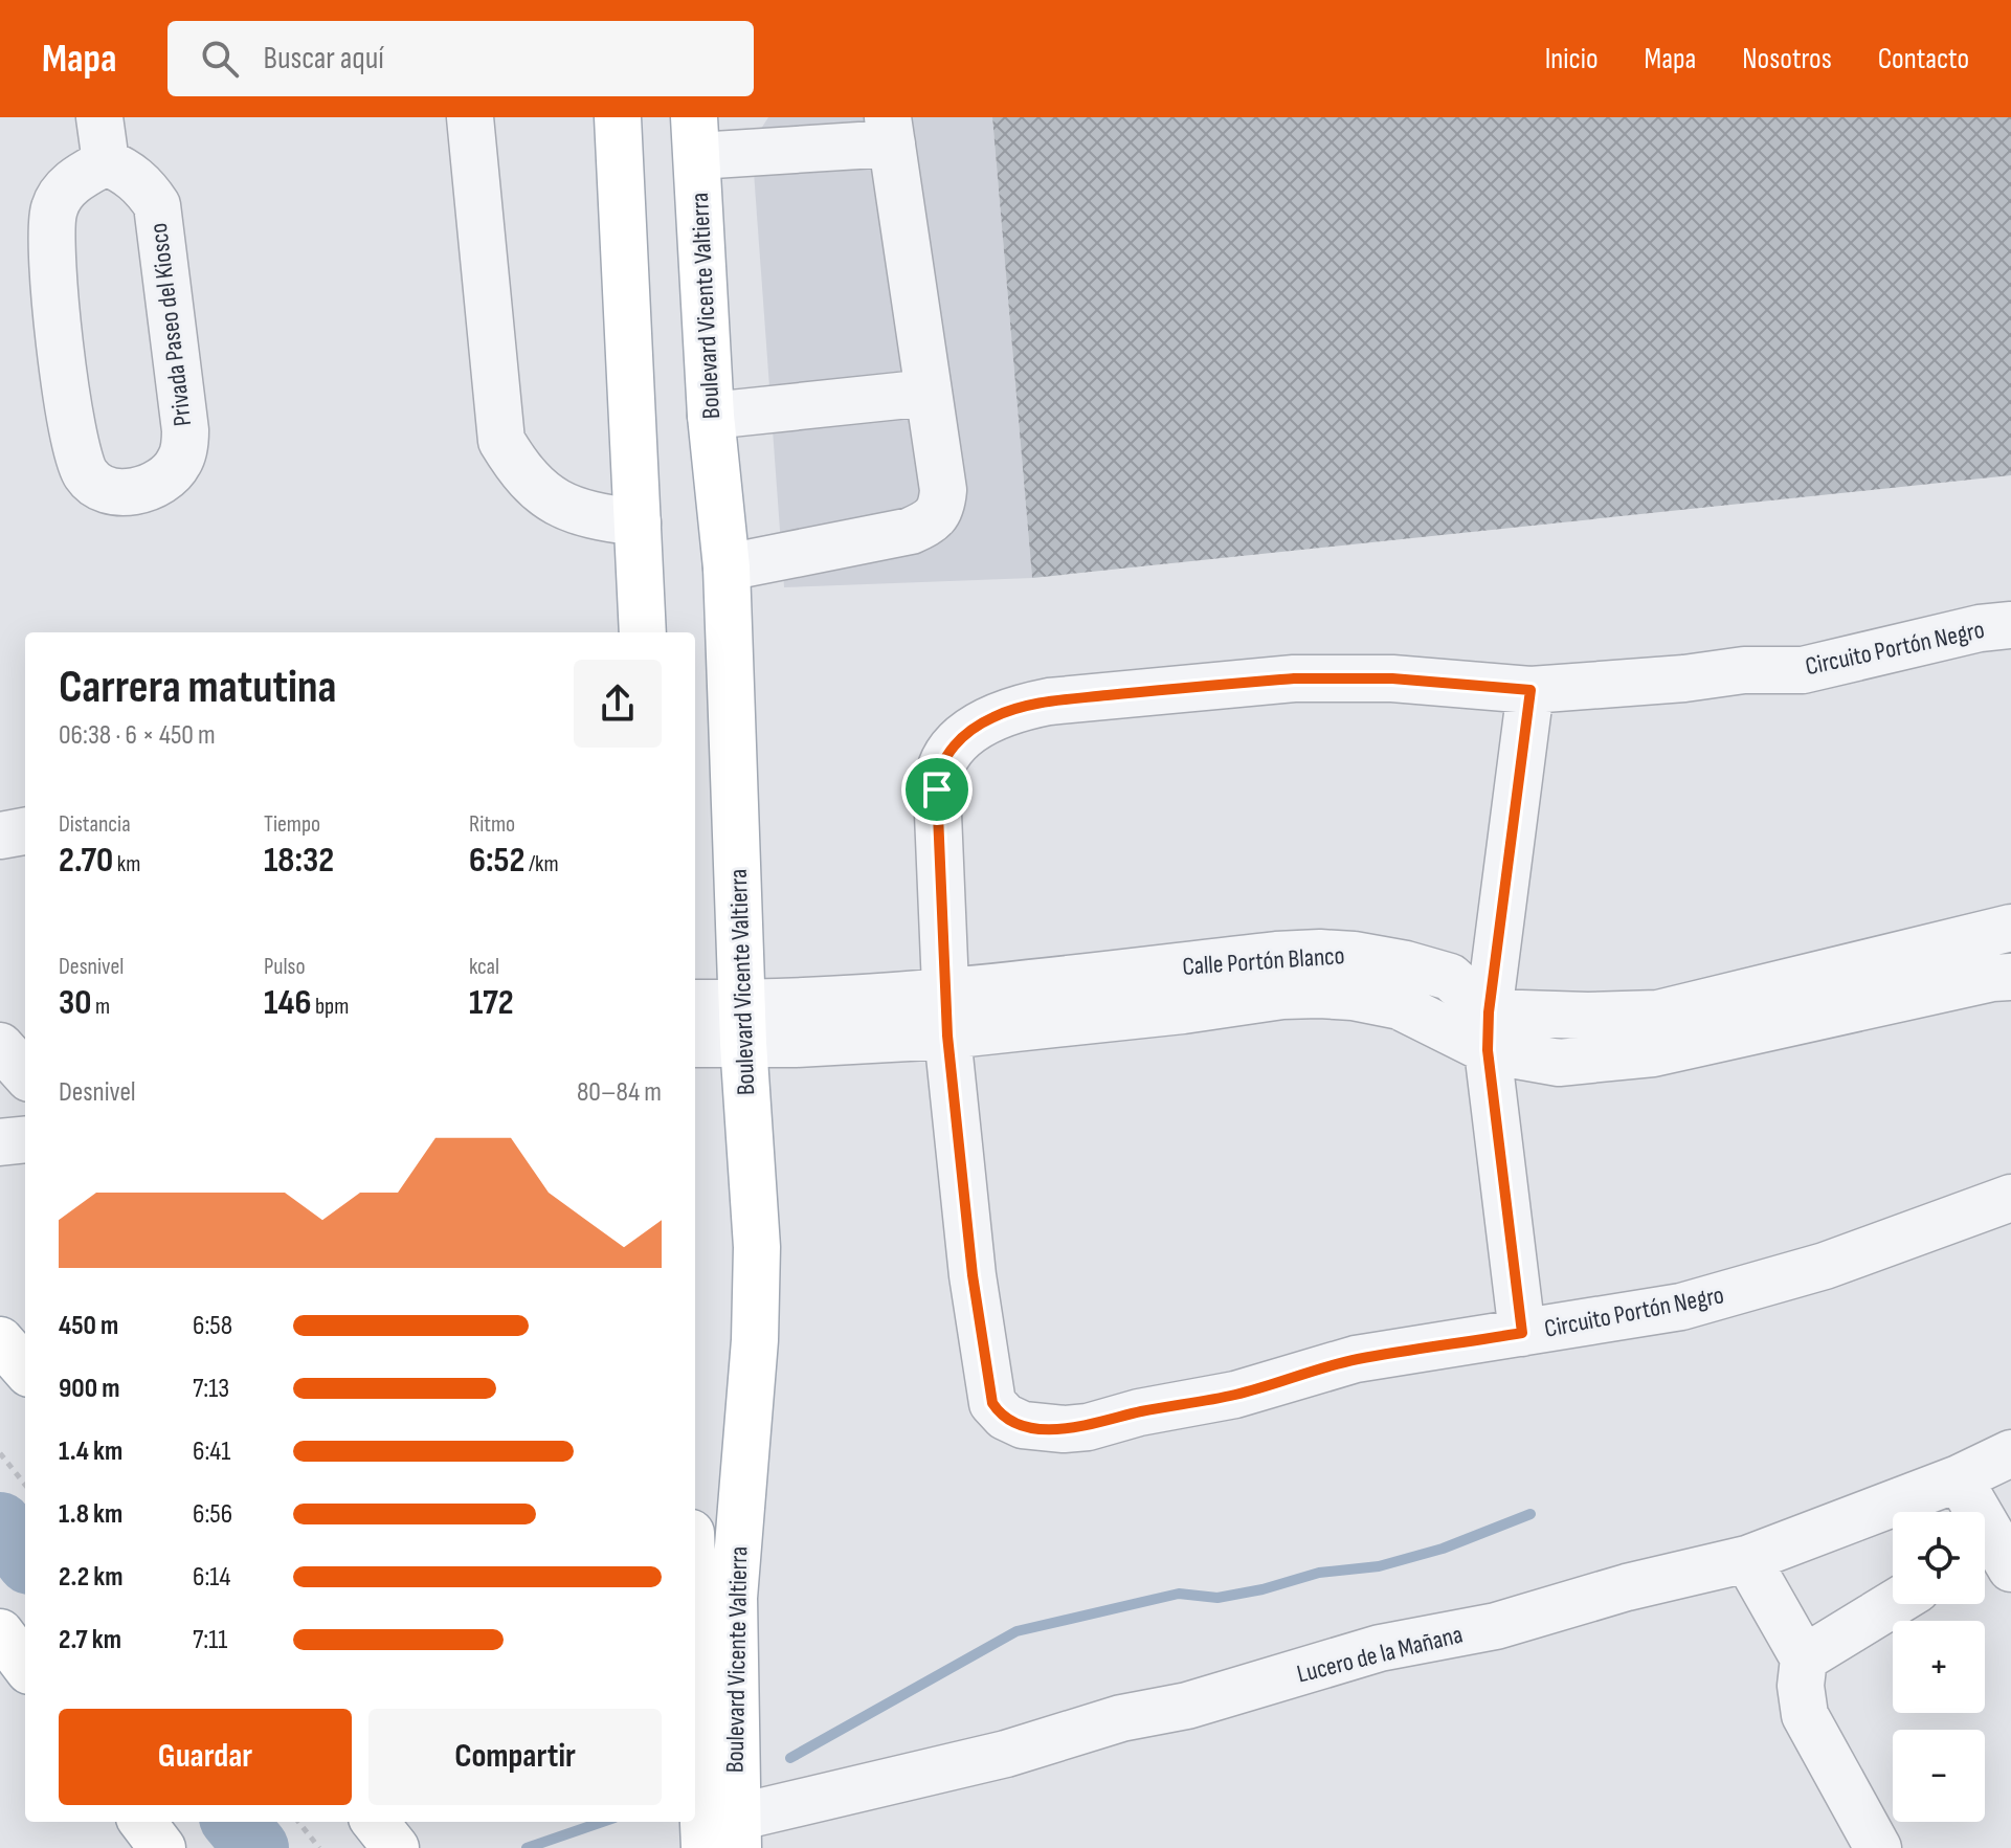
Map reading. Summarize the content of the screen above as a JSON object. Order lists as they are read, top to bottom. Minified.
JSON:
{"streets":{"main road":["Boulevard Vicente Valtierra"],"street":["Privada Paseo del Kiosco","Circuito Portón Negro","Calle Portón Blanco","Lucero de la Mañana"]},"crossings":[["Boulevard Vicente Valtierra","Calle Portón Blanco"],["Boulevard Vicente Valtierra","Lucero de la Mañana"],["Circuito Portón Negro","Calle Portón Blanco"]],"page":{"header":"Mapa","search":"Buscar aquí","nav":["Inicio","Mapa","Nosotros","Contacto"],"heading":["Carrera matutina","06:38 · 6 × 450 m"],"stats":[["Distancia","2.70 km"],["Tiempo","18:32"],["Ritmo","6:52 /km"],["Desnivel","30 m"],["Pulso","146 bpm"],["kcal","172"]],"chart":["Desnivel","80–84 m"],"list":[{"name":"450 m","note":"6:58"},{"name":"900 m","note":"7:13"},{"name":"1.4 km","note":"6:41"},{"name":"1.8 km","note":"6:56"},{"name":"2.2 km","note":"6:14"},{"name":"2.7 km","note":"7:11"}],"map_buttons":["+","−"],"buttons":["Guardar","Compartir"]}}
